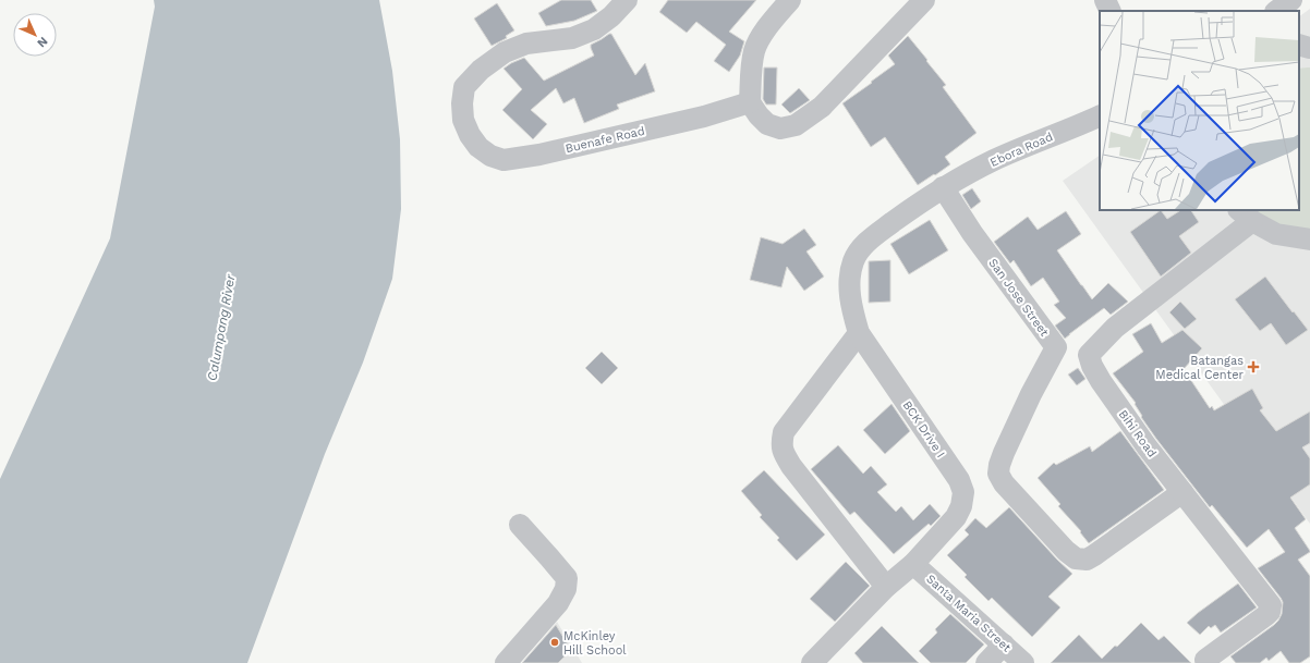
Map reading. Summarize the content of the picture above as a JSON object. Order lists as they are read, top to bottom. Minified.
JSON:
{"streets":{"street":["Buenafe Road","Ebora Road","San Jose Street","BCK Drive I","Bihi Road","Santa Maria Street"]},"crossings":[["Ebora Road","San Jose Street"],["Ebora Road","BCK Drive I"],["San Jose Street","BCK Drive I"],["San Jose Street","Bihi Road"],["BCK Drive I","Santa Maria Street"]],"water":["Calumpang River"],"places":{"health":["Batangas Medical Center"],"other":["McKinley Hill School"]},"north":"bottom right"}
